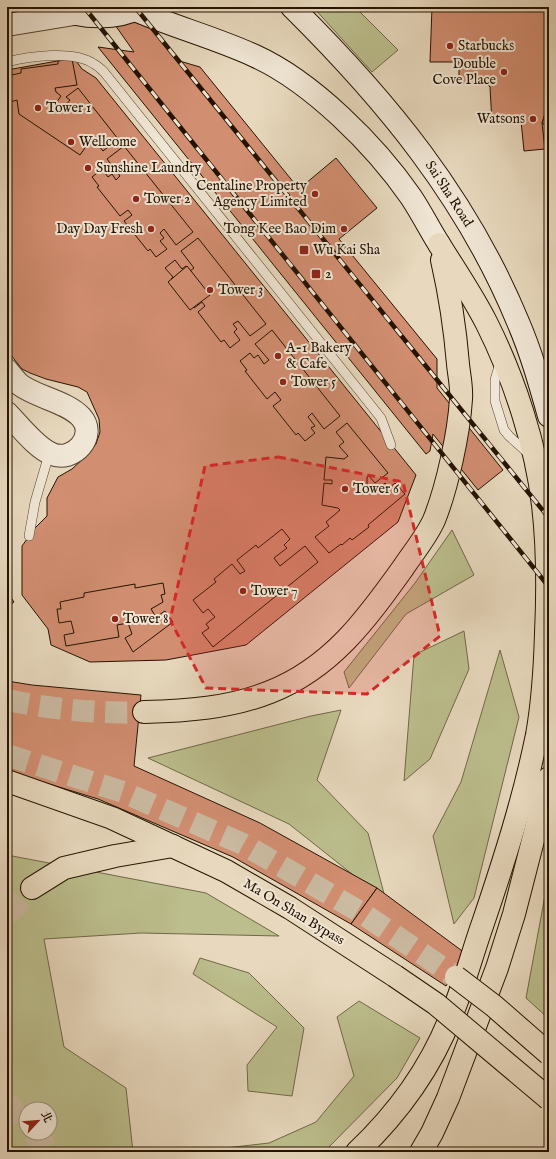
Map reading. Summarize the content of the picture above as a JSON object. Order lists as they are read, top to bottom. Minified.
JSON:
{"streets":{"main road":["Sai Sha Road","Ma On Shan Bypass"]},"places":{"other":["Starbucks","Double Cove Place","Tower 1","Watsons","Wellcome","Sunshine Laundry","Centaline Property Agency Limited","Tower 2","Day Day Fresh","Tong Kee Bao Dim","Tower 3","A-1 Bakery & Cafe","Tower 5","Tower 6","Tower 7","Tower 8"],"transit":["Wu Kai Sha","2"]},"north":"top right"}
